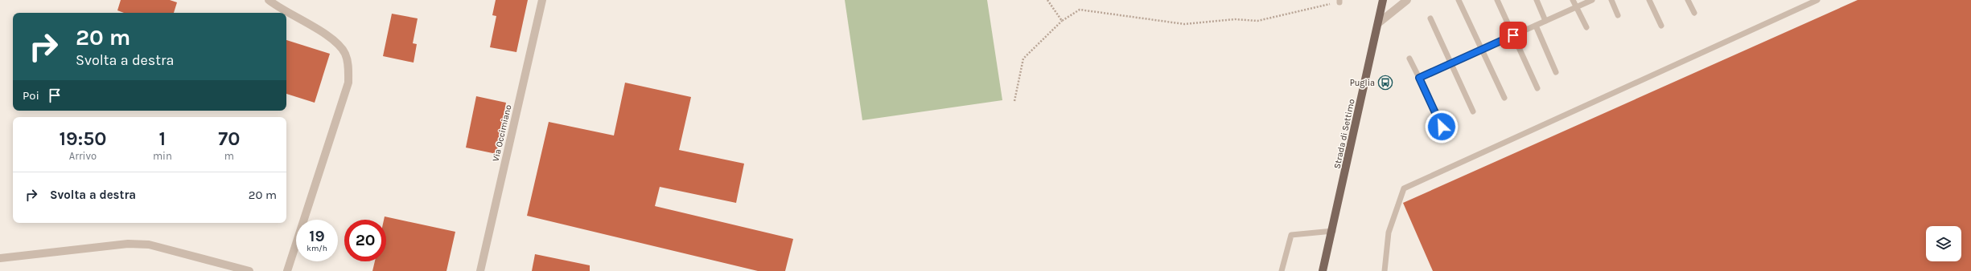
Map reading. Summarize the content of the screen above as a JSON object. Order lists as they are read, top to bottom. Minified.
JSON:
{"streets":{"main road":["Strada di Settimo"],"street":["Via Occimiano"]},"places":{"bus stop":["Puglia"]},"page":{"turn":["20 m","Svolta a destra"],"then":"Poi","eta":["19:50","Arrivo","1","min","70","m"],"list":[{"name":"Svolta a destra","value":"20 m"}],"speed":"19 km/h","limit":"20"}}
